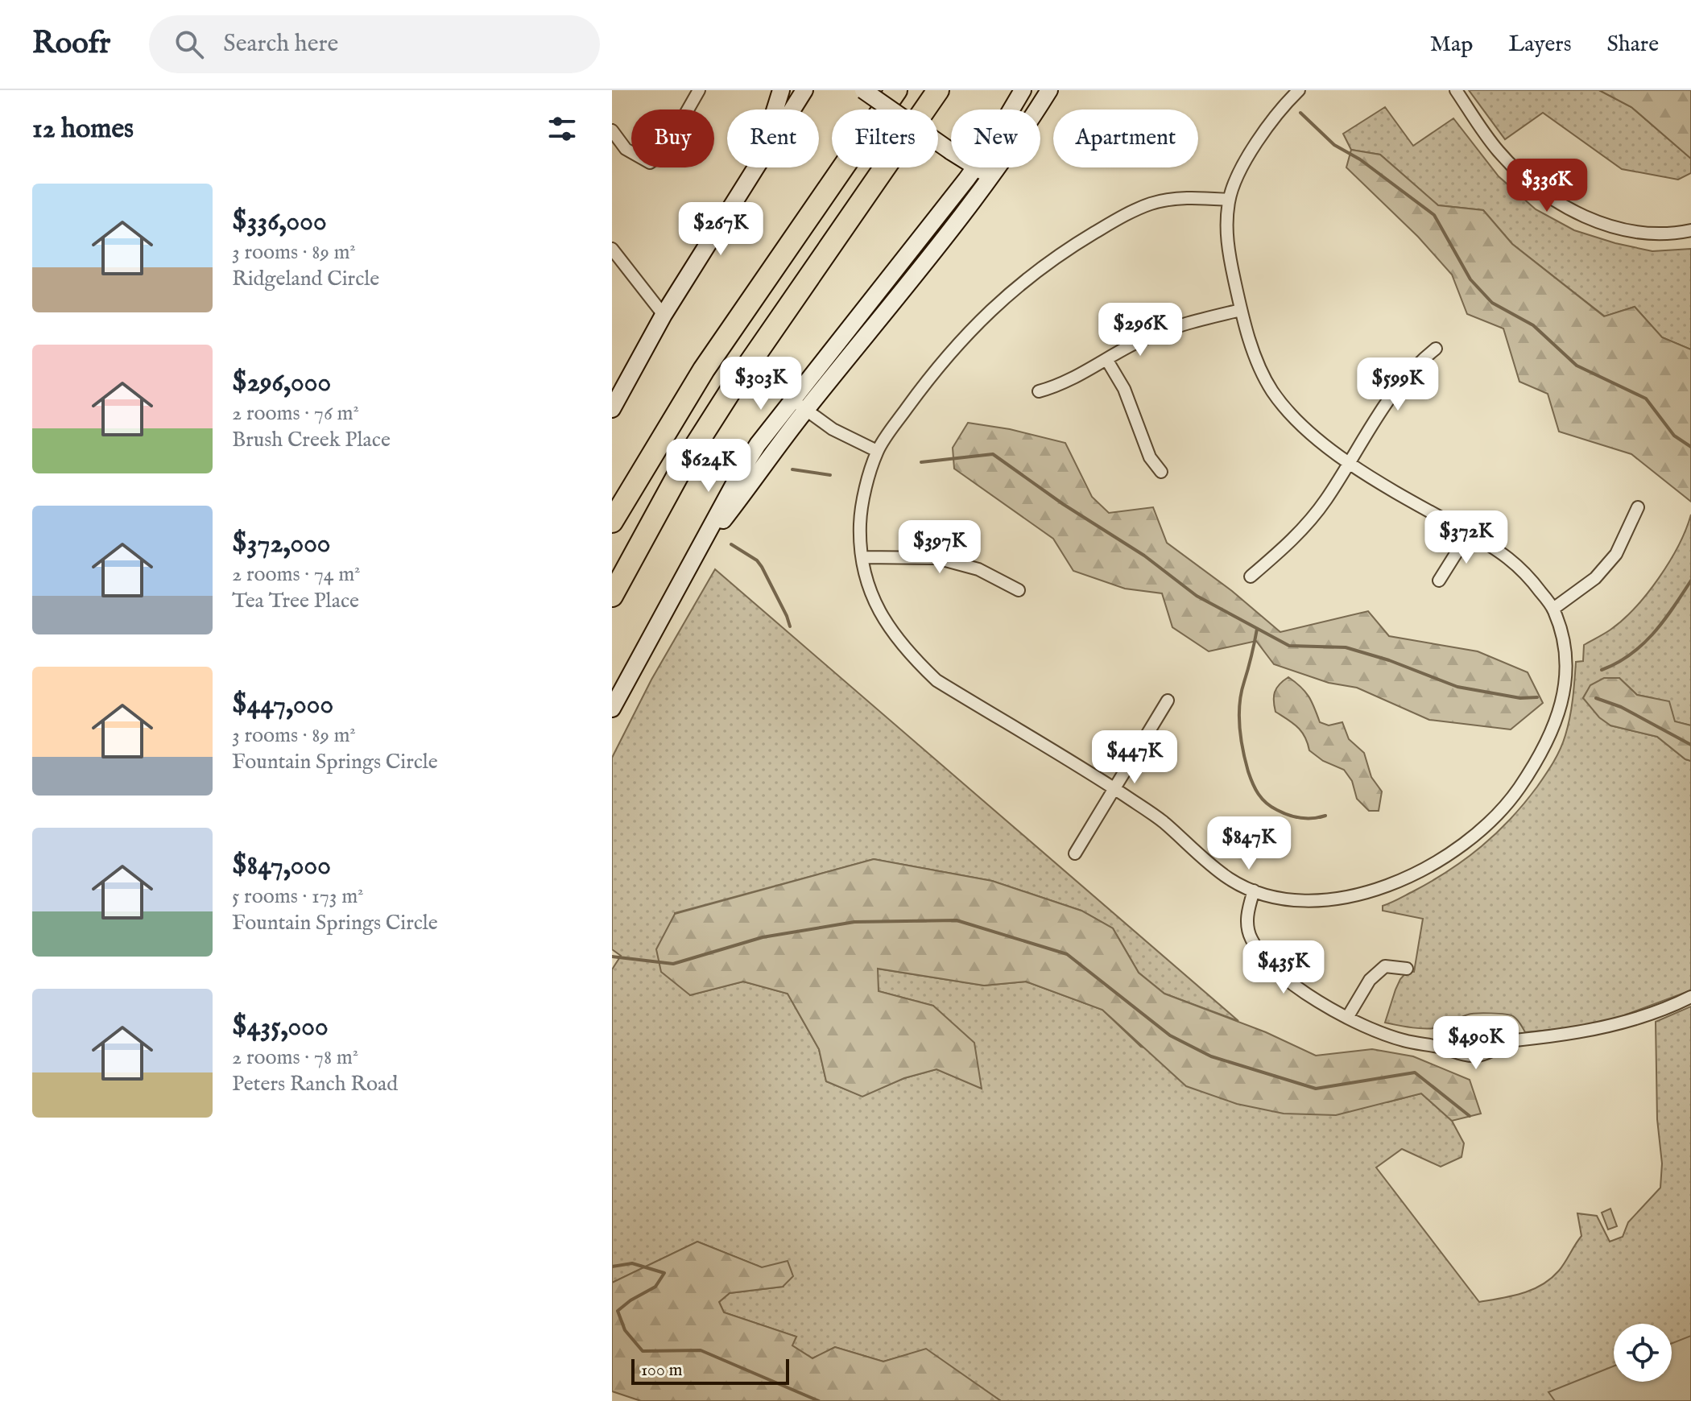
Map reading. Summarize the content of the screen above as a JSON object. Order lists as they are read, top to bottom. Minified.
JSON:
{"scale_bar":"100 m","page":{"header":"Roofr","search":"Search here","nav":["Map","Layers","Share"],"heading":"12 homes","chip":["Buy","Rent","Filters","New","Apartment"],"price":["$336K","$267K","$296K","$303K","$599K","$624K","$372K","$397K","$447K","$847K","$435K","$490K"],"list":[{"name":"$336,000","note":"3 rooms · 89 m² · Ridgeland Circle"},{"name":"$296,000","note":"2 rooms · 76 m² · Brush Creek Place"},{"name":"$372,000","note":"2 rooms · 74 m² · Tea Tree Place"},{"name":"$447,000","note":"3 rooms · 89 m² · Fountain Springs Circle"},{"name":"$847,000","note":"5 rooms · 173 m² · Fountain Springs Circle"},{"name":"$435,000","note":"2 rooms · 78 m² · Peters Ranch Road"}],"scale":"100 m"}}
